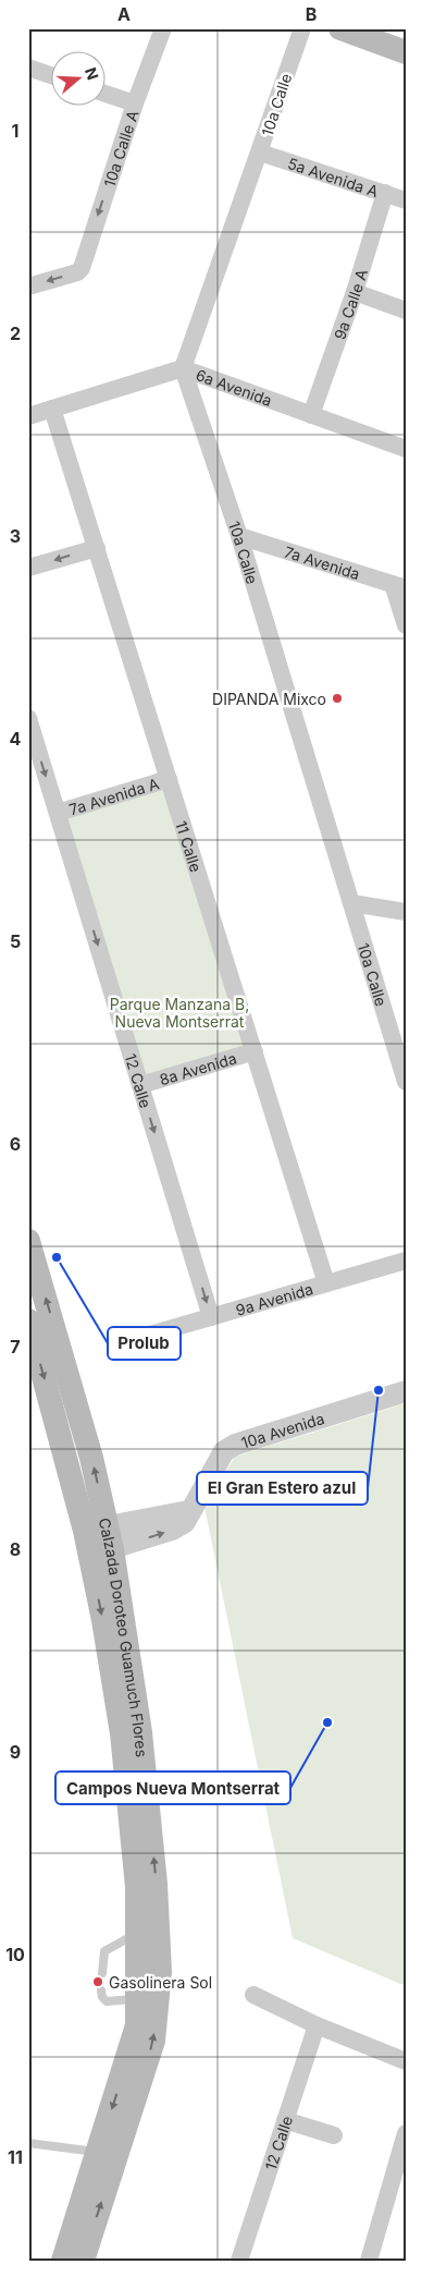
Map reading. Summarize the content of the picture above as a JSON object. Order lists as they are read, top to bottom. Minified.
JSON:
{"streets":{"main road":["Calzada Doroteo Guamuch Flores"],"street":["10a Calle","10a Calle A","5a Avenida A","9a Calle A","6a Avenida","7a Avenida","7a Avenida A","11 Calle","8a Avenida","12 Calle","9a Avenida","10a Avenida"]},"crossings":[["10a Calle","5a Avenida A"],["10a Calle","6a Avenida"],["10a Calle","7a Avenida"],["5a Avenida A","9a Calle A"],["9a Calle A","6a Avenida"],["6a Avenida","11 Calle"],["7a Avenida A","11 Calle"],["7a Avenida A","12 Calle"],["11 Calle","8a Avenida"],["11 Calle","9a Avenida"],["8a Avenida","12 Calle"],["12 Calle","9a Avenida"],["10a Avenida","Calzada Doroteo Guamuch Flores"]],"one_way":["10a Calle A","12 Calle"],"parks":["Parque Manzana B, Nueva Montserrat"],"places":["DIPANDA Mixco","Prolub","El Gran Estero azul","Campos Nueva Montserrat","Gasolinera Sol"],"north":"right","grid":{"columns":["A","B"],"rows":["1","2","3","4","5","6","7","8","9","10","11"]}}
